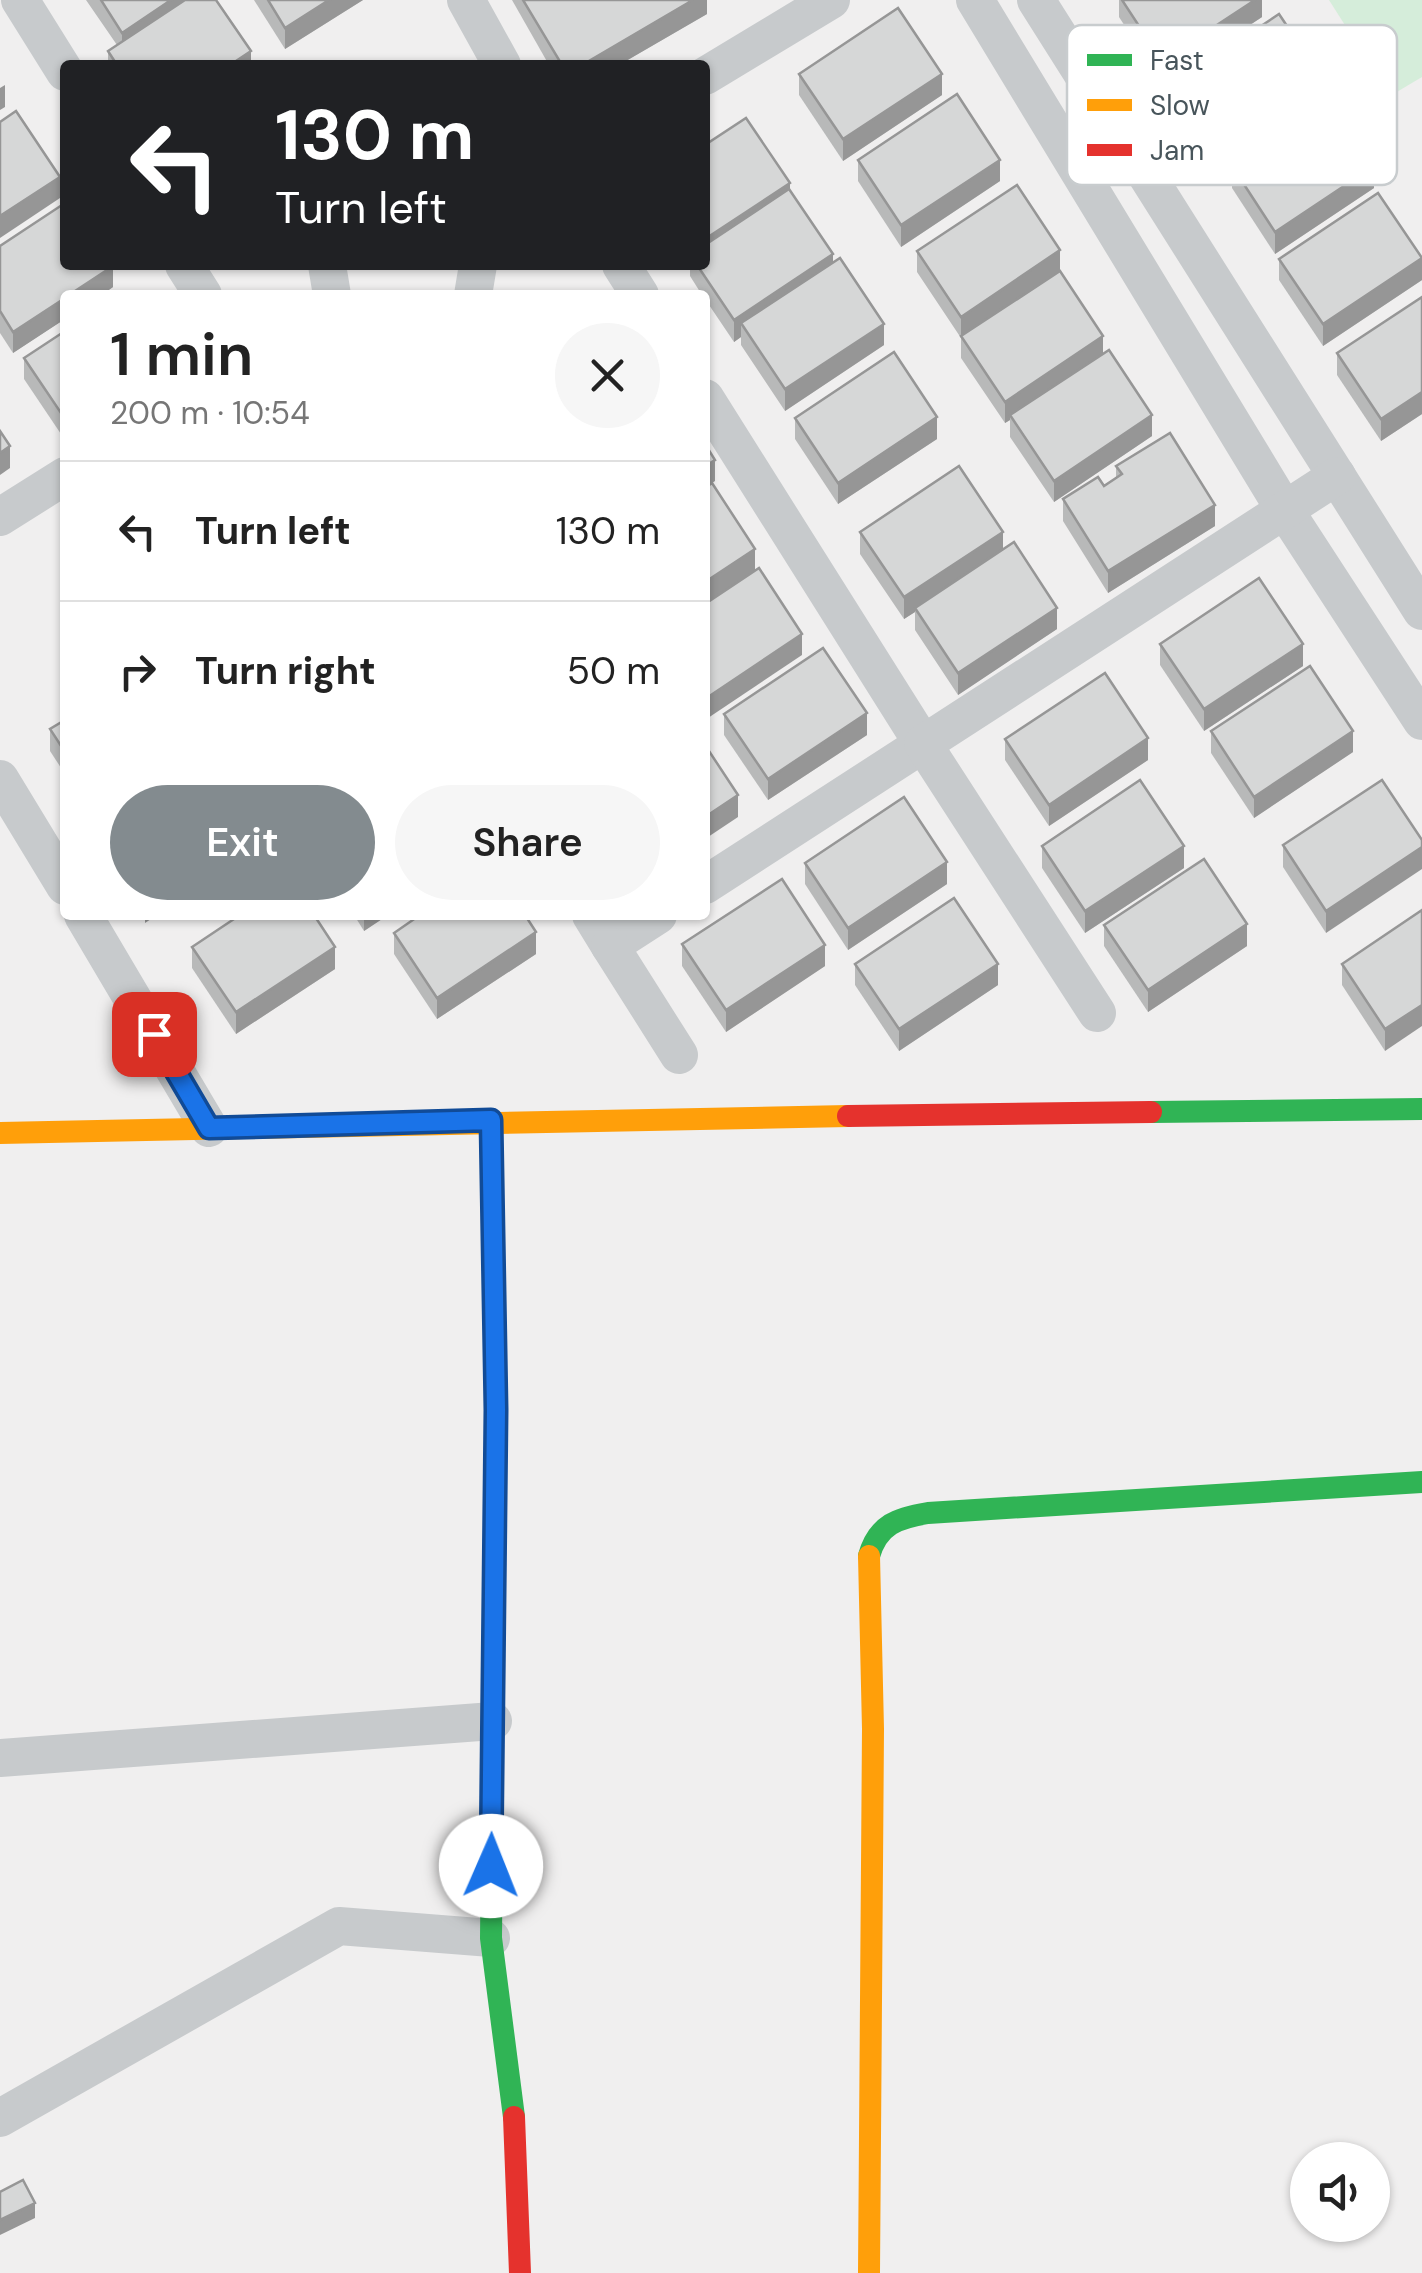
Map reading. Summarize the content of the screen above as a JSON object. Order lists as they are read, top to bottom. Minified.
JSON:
{"legend":["Fast","Slow","Jam"],"page":{"turn":["130 m","Turn left"],"heading":["1 min","200 m · 10:54"],"list":[{"name":"Turn left","value":"130 m"},{"name":"Turn right","value":"50 m"}],"buttons":["Exit","Share"]}}
